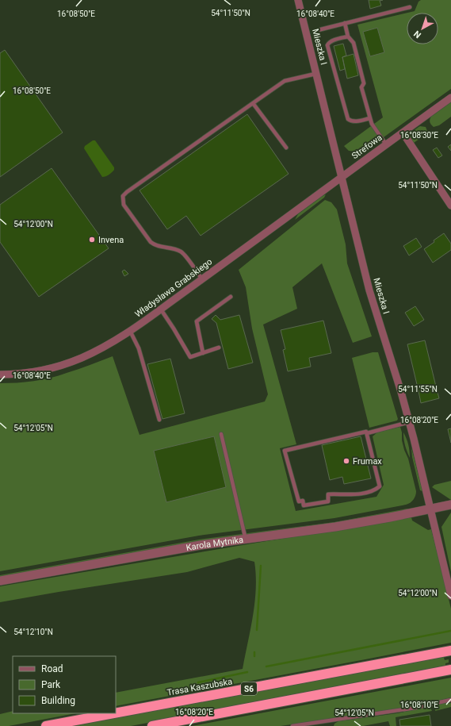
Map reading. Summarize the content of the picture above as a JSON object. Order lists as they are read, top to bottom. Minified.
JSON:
{"streets":{"highway":["Trasa Kaszubska","S6"],"street":["Mieszka I","Strefowa","Władysława Grabskiego","Karola Mytnika"]},"crossings":[["Mieszka I","Strefowa"],["Mieszka I","Władysława Grabskiego"],["Mieszka I","Karola Mytnika"],["Strefowa","Władysława Grabskiego"]],"places":["Invena","Frumax"],"legend":["Road","Park","Building"],"north":"bottom left","coordinates":["54°11'50\"N","16°08'50\"E","16°08'40\"E","16°08'30\"E","54°12'00\"N","54°11'55\"N","16°08'20\"E","54°12'05\"N","54°12'10\"N","16°08'10\"E"]}
